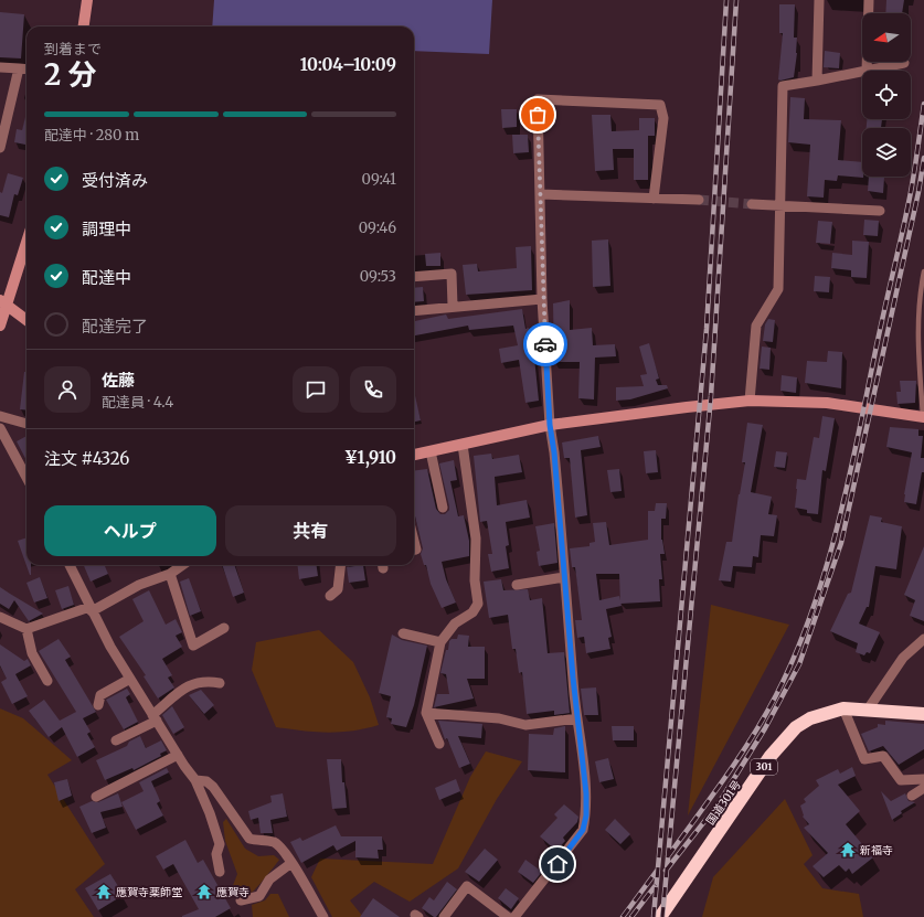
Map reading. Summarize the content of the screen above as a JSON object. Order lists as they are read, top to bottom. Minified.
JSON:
{"streets":{"highway":["301","国道301号"]},"places":{"temple":["新福寺","應賀寺薬師堂","應賀寺"]},"north":"left","page":{"heading":["2 分","到着まで","10:04–10:09"],"panel":["佐藤","配達員 · 4.4","注文 #4326","¥1,910"],"bar":"配達中 · 280 m","list":[["受付済み","09:41"],["調理中","09:46"],["配達中","09:53"],"配達完了"],"buttons":["ヘルプ","共有"]}}
